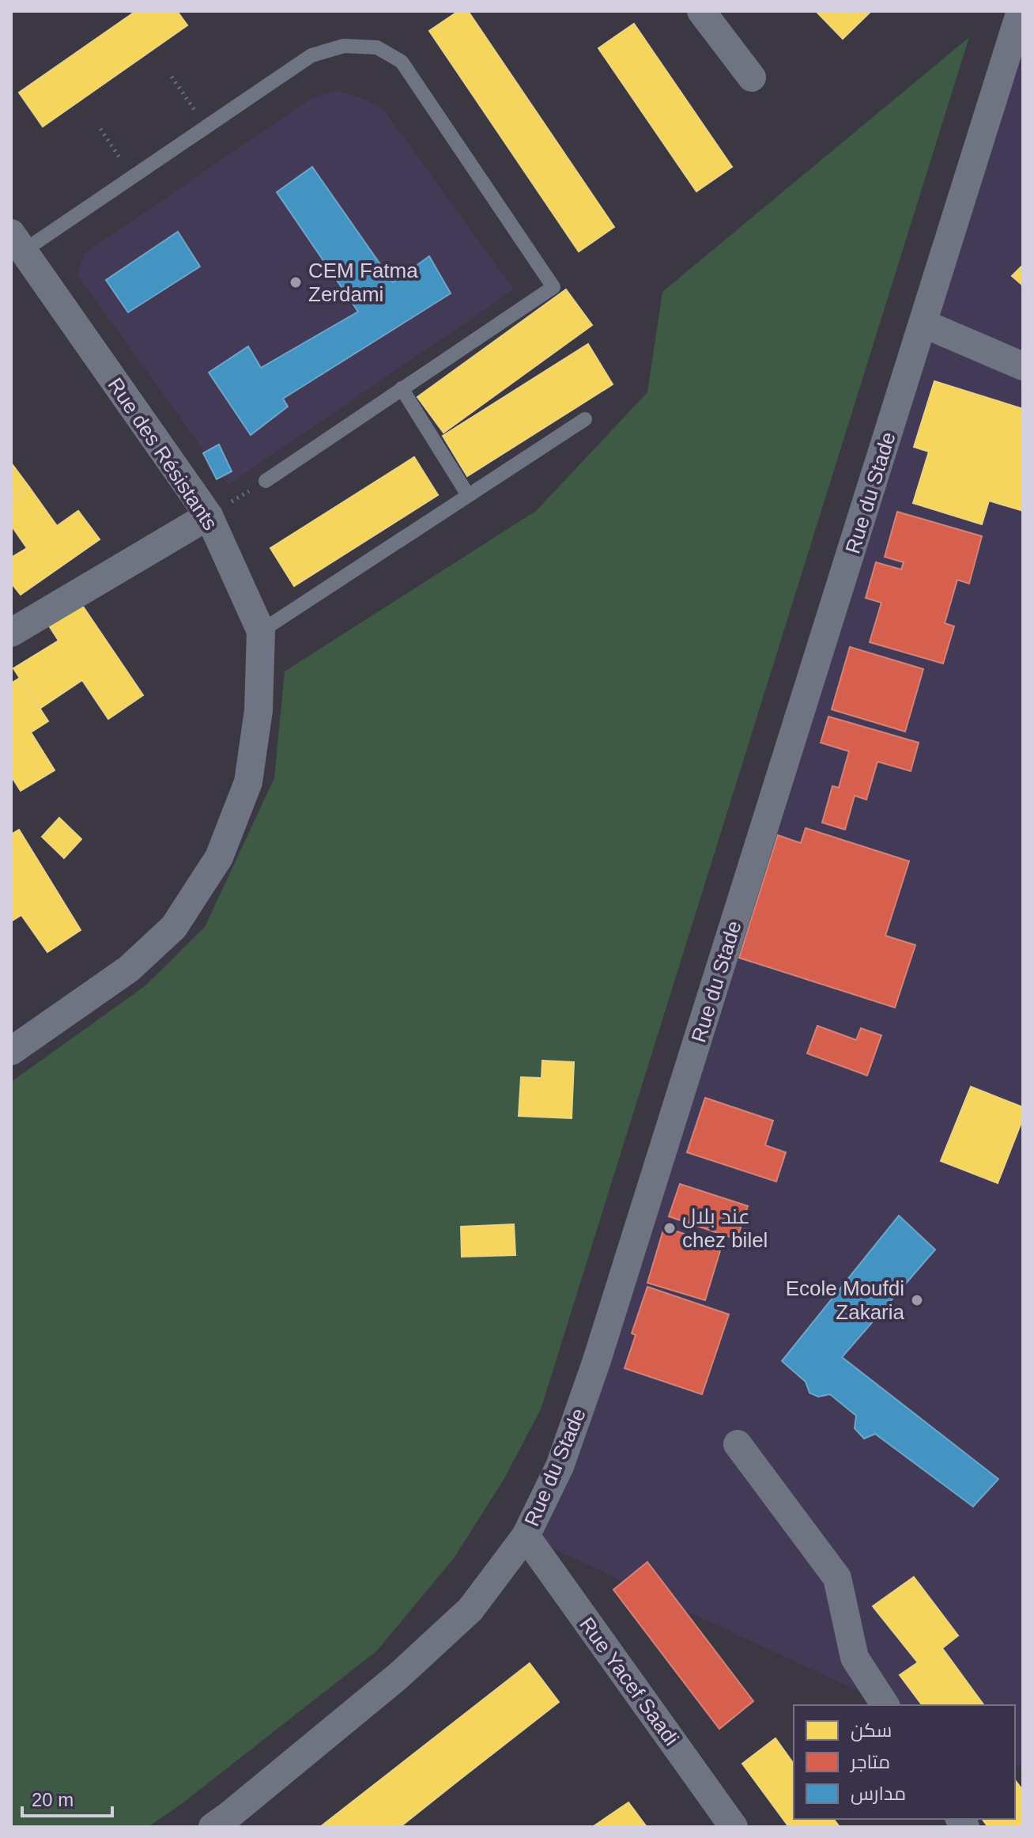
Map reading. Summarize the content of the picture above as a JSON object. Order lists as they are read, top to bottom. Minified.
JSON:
{"streets":{"street":["Rue des Résistants","Rue du Stade","Rue Yacef Saadi"]},"crossings":[["Rue du Stade","Rue Yacef Saadi"]],"places":["CEM Fatma Zerdami","عند بلال chez bilel","Ecole Moufdi Zakaria"],"legend":["سكن","متاجر","مدارس"],"scale_bar":"20 m"}
